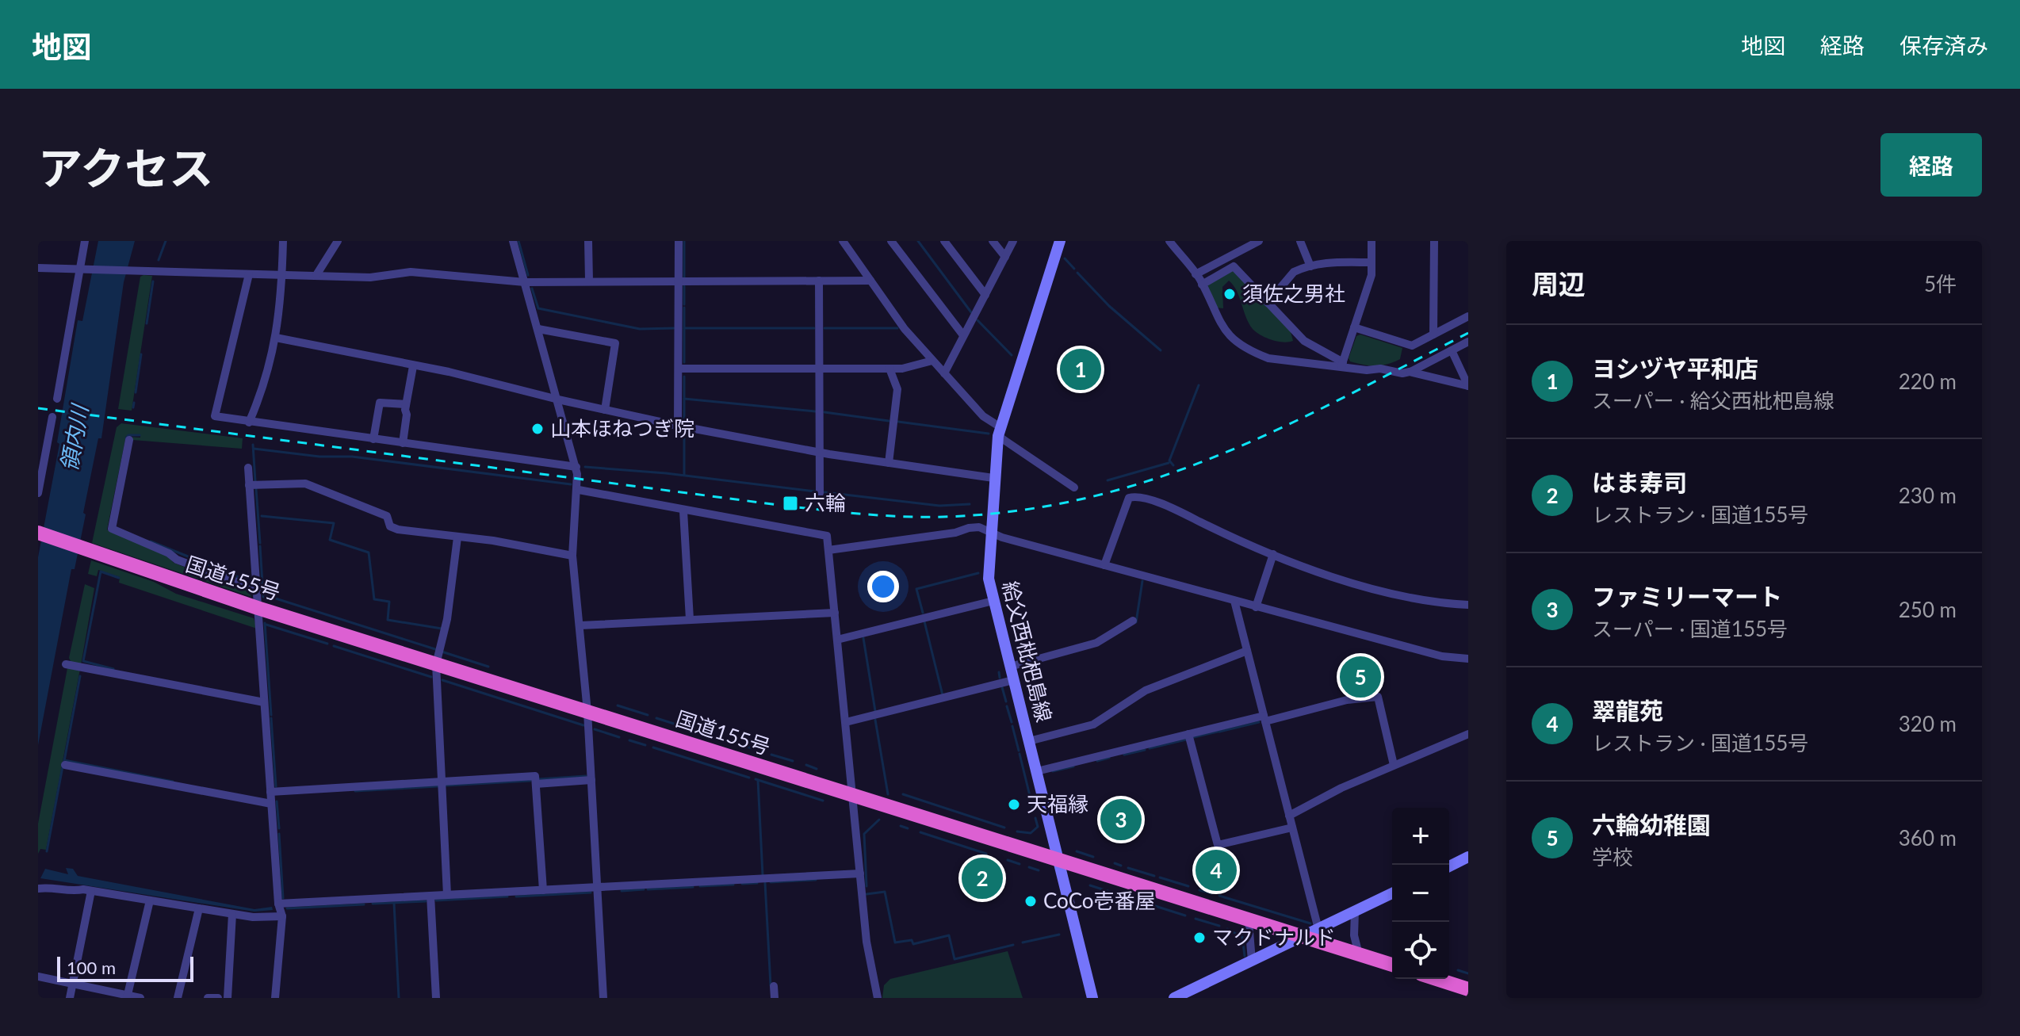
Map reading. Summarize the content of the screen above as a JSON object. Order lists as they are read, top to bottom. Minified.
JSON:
{"streets":{"highway":["国道155号"],"main road":["給父西枇杷島線"]},"crossings":[["国道155号","給父西枇杷島線"]],"water":["領内川"],"places":{"other":["須佐之男社","山本ほねつぎ院","天福縁","CoCo壱番屋","マクドナルド"],"transit":["六輪"]},"scale_bar":"100 m","page":{"header":"地図","nav":["地図","経路","保存済み"],"title":"アクセス","buttons":"経路","heading":["周辺","5件"],"list":[{"mark":"1","name":"ヨシヅヤ平和店","note":"スーパー · 給父西枇杷島線","value":"220 m"},{"mark":"2","name":"はま寿司","note":"レストラン · 国道155号","value":"230 m"},{"mark":"3","name":"ファミリーマート","note":"スーパー · 国道155号","value":"250 m"},{"mark":"4","name":"翠龍苑","note":"レストラン · 国道155号","value":"320 m"},{"mark":"5","name":"六輪幼稚園","note":"学校","value":"360 m"}],"pins":["1","5","3","4","2"],"map_buttons":["+","−"],"scale":"100 m"}}
